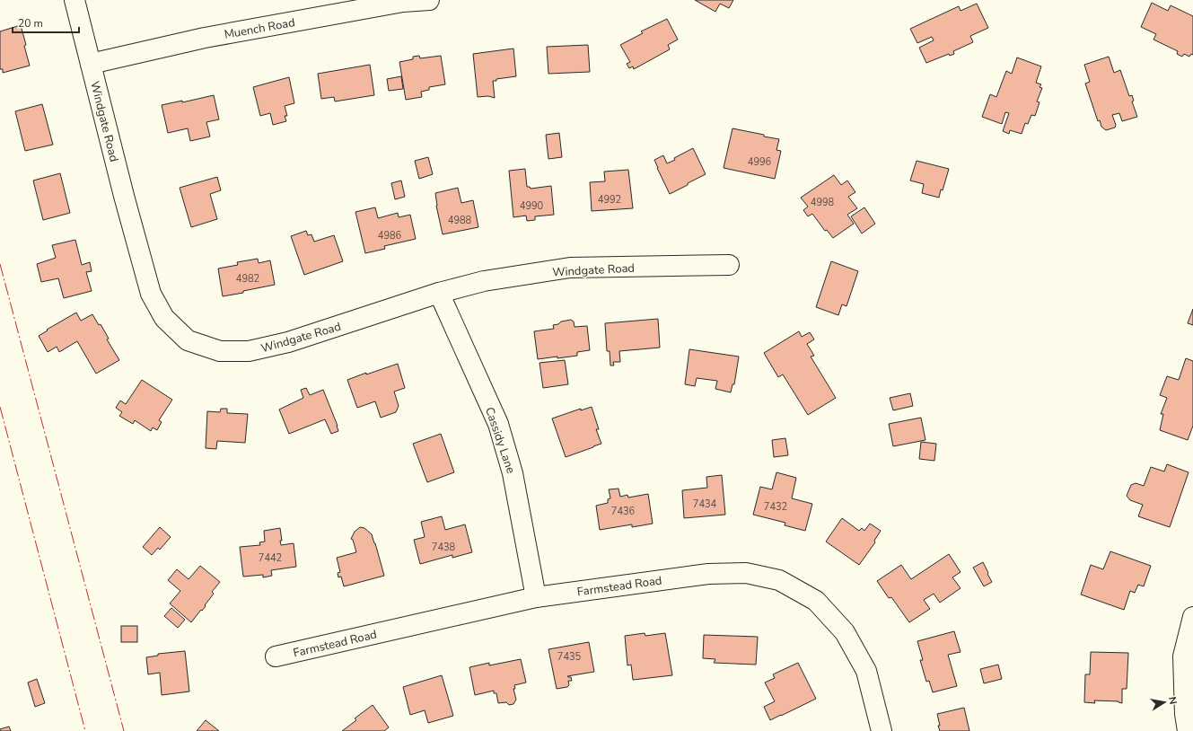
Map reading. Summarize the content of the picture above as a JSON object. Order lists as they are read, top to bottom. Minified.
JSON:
{"streets":{"street":["Muench Road","Windgate Road","Cassidy Lane","Farmstead Road"]},"crossings":[["Muench Road","Windgate Road"],["Windgate Road","Cassidy Lane"],["Cassidy Lane","Farmstead Road"]],"house_numbers":["4996","4992","4998","4990","4988","4986","4982","7434","7432","7436","7438","7442","7435"],"scale_bar":"20 m","north":"right"}
